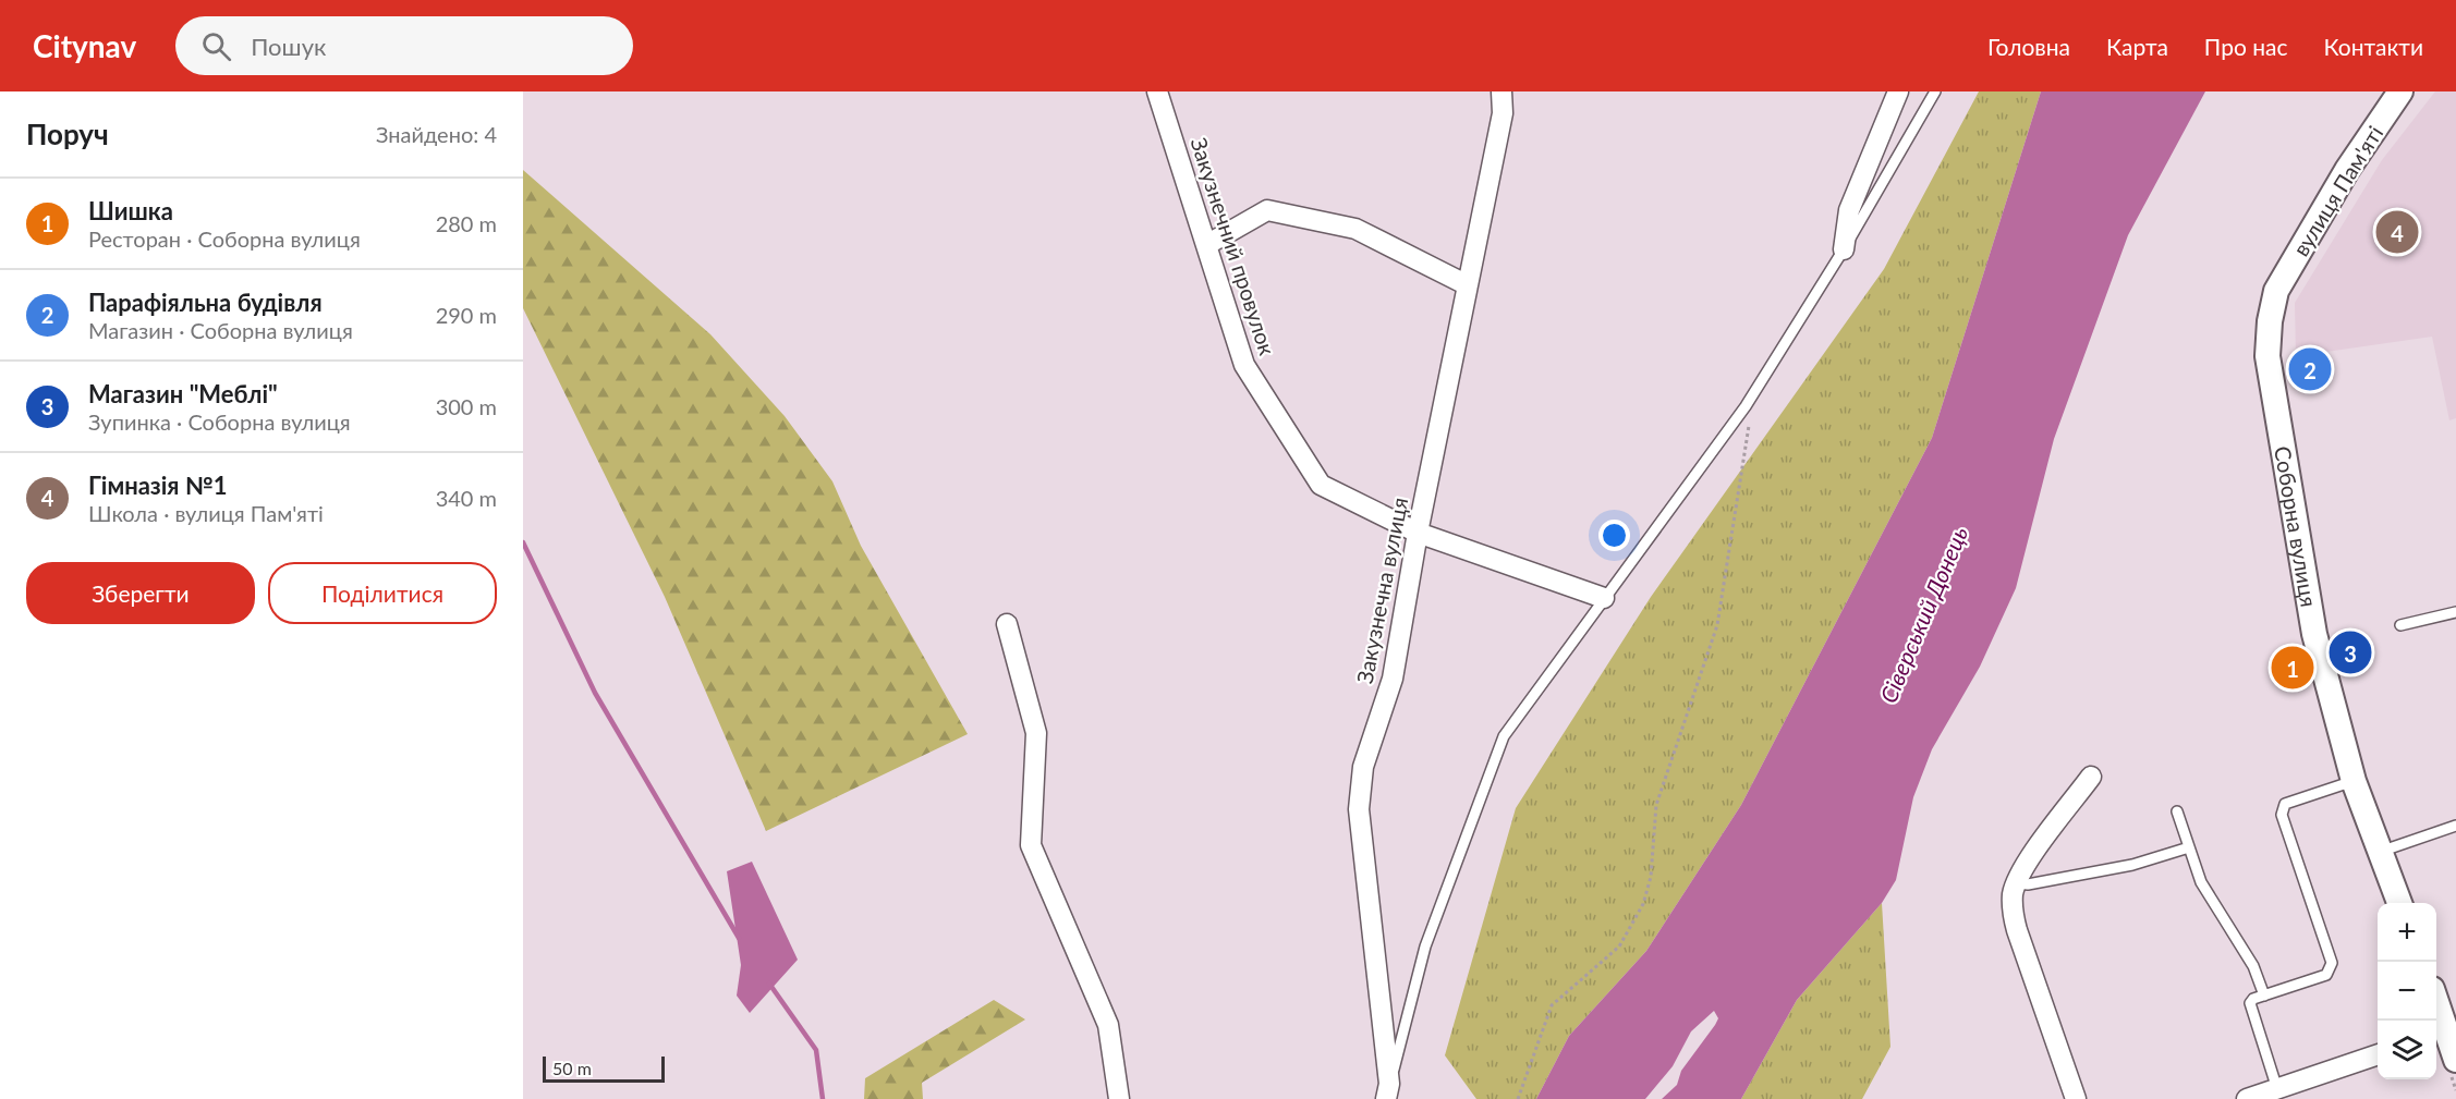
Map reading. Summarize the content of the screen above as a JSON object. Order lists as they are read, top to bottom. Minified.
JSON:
{"streets":{"street":["вулиця Пам'яті","Закузнечний провулок","Соборна вулиця","Закузнечна вулиця"]},"crossings":[["вулиця Пам'яті","Соборна вулиця"],["Закузнечний провулок","Закузнечна вулиця"]],"water":["Сіверський Донець"],"scale_bar":"50 m","page":{"header":"Citynav","search":"Пошук","nav":["Головна","Карта","Про нас","Контакти"],"heading":["Поруч","Знайдено: 4"],"list":[{"mark":"1","name":"Шишка","note":"Ресторан · Соборна вулиця","value":"280 m"},{"mark":"2","name":"Парафіяльна будівля","note":"Магазин · Соборна вулиця","value":"290 m"},{"mark":"3","name":"Магазин \"Меблі\"","note":"Зупинка · Соборна вулиця","value":"300 m"},{"mark":"4","name":"Гімназія №1","note":"Школа · вулиця Пам'яті","value":"340 m"}],"pins":["4","2","3","1"],"buttons":["Зберегти","Поділитися"],"map_buttons":["+","−"],"scale":"50 m"}}
